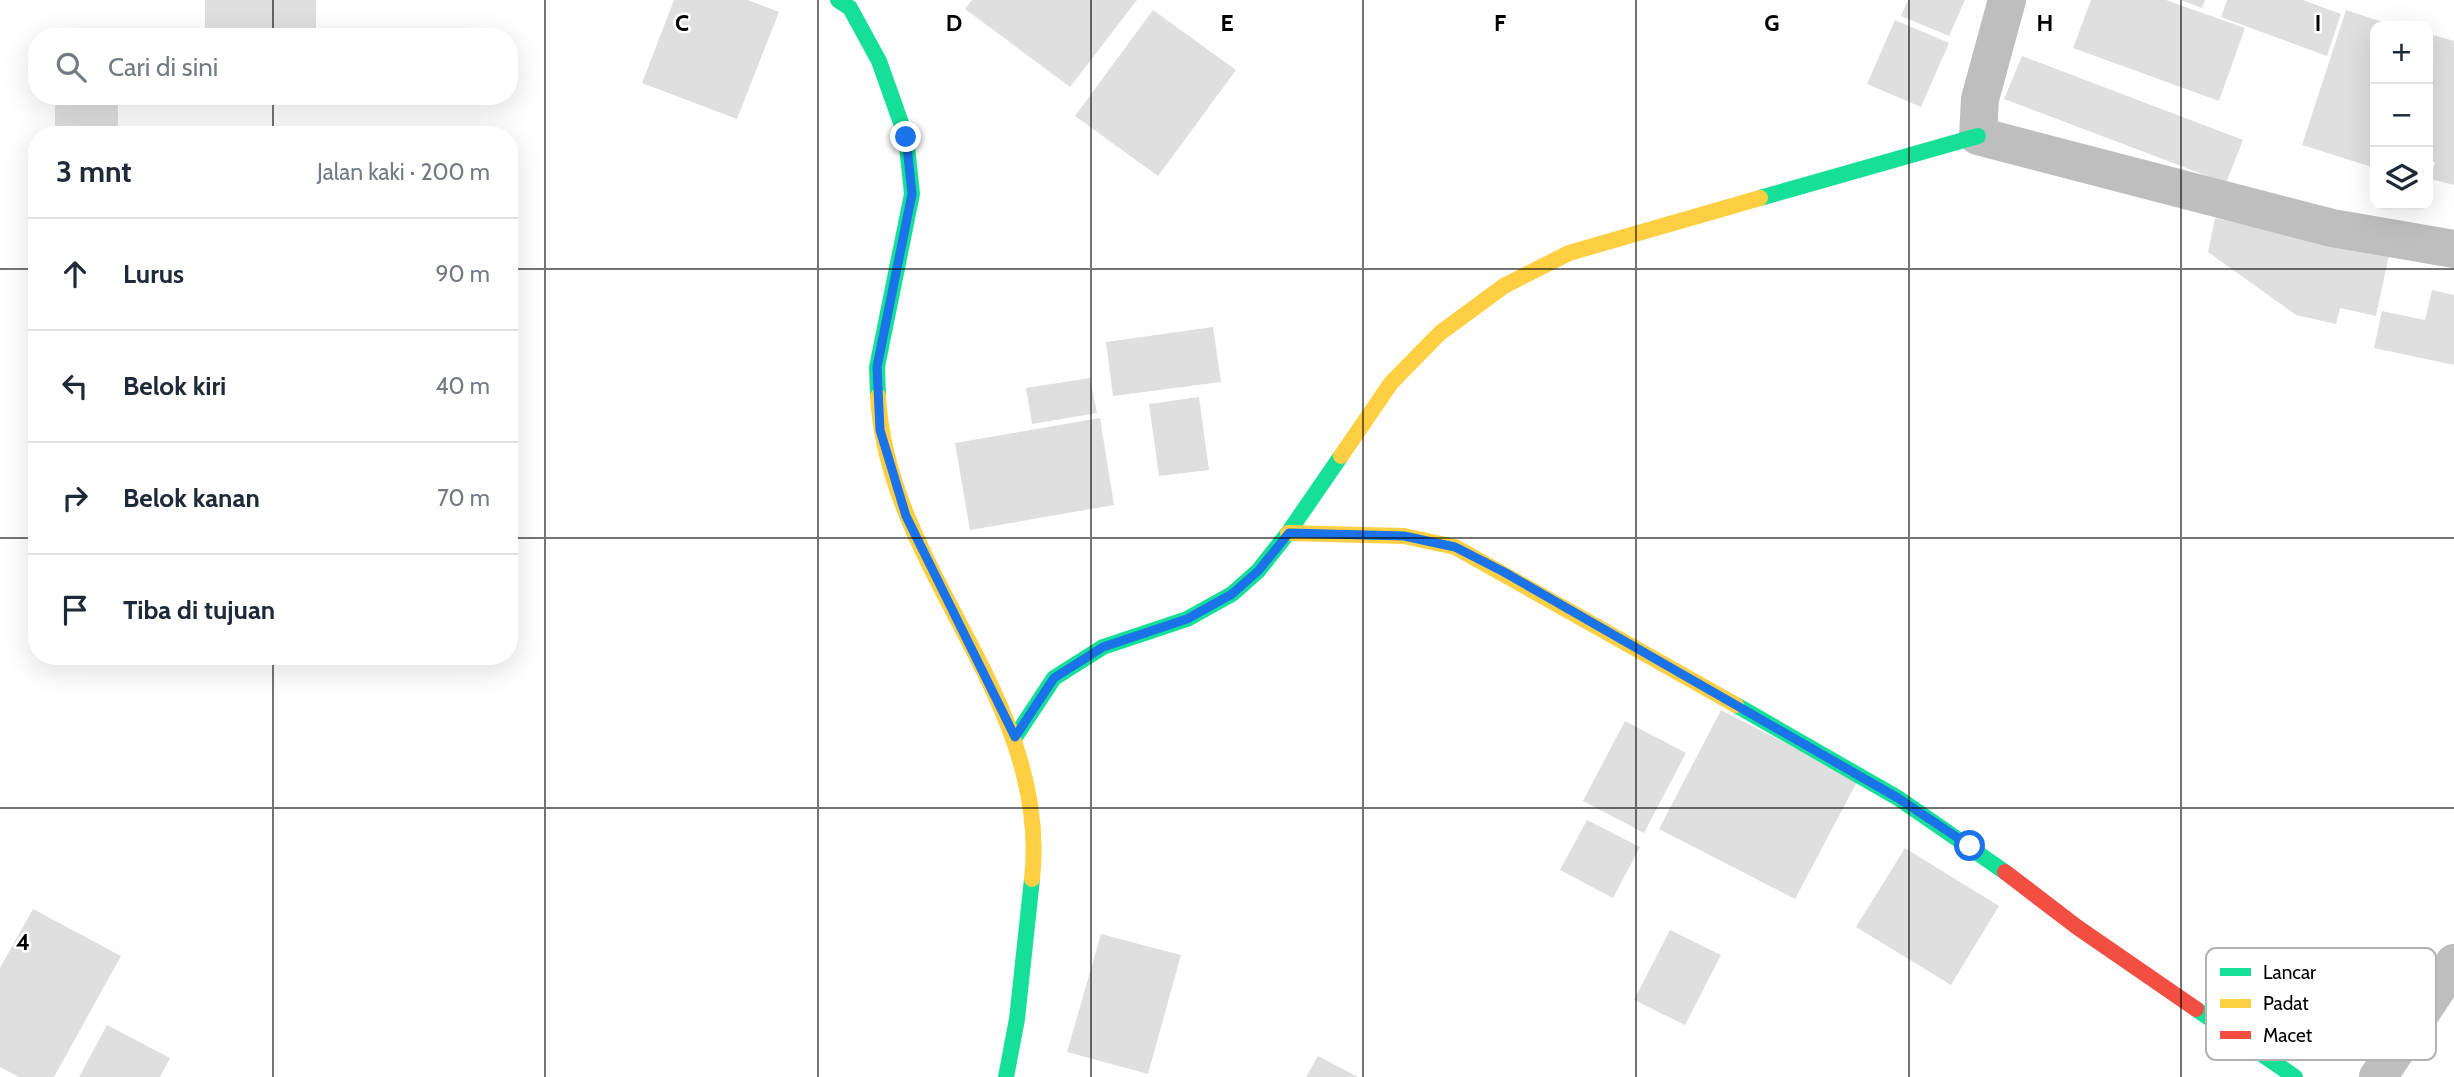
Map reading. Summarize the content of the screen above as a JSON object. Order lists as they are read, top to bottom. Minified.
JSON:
{"legend":["Lancar","Padat","Macet"],"page":{"map_buttons":["+","−"],"search":"Cari di sini","heading":["3 mnt","Jalan kaki · 200 m"],"list":[["Lurus","90 m"],["Belok kiri","40 m"],["Belok kanan","70 m"],"Tiba di tujuan"]},"grid":{"columns":["C","D","E","F","G","H","I"],"rows":["4"]}}
